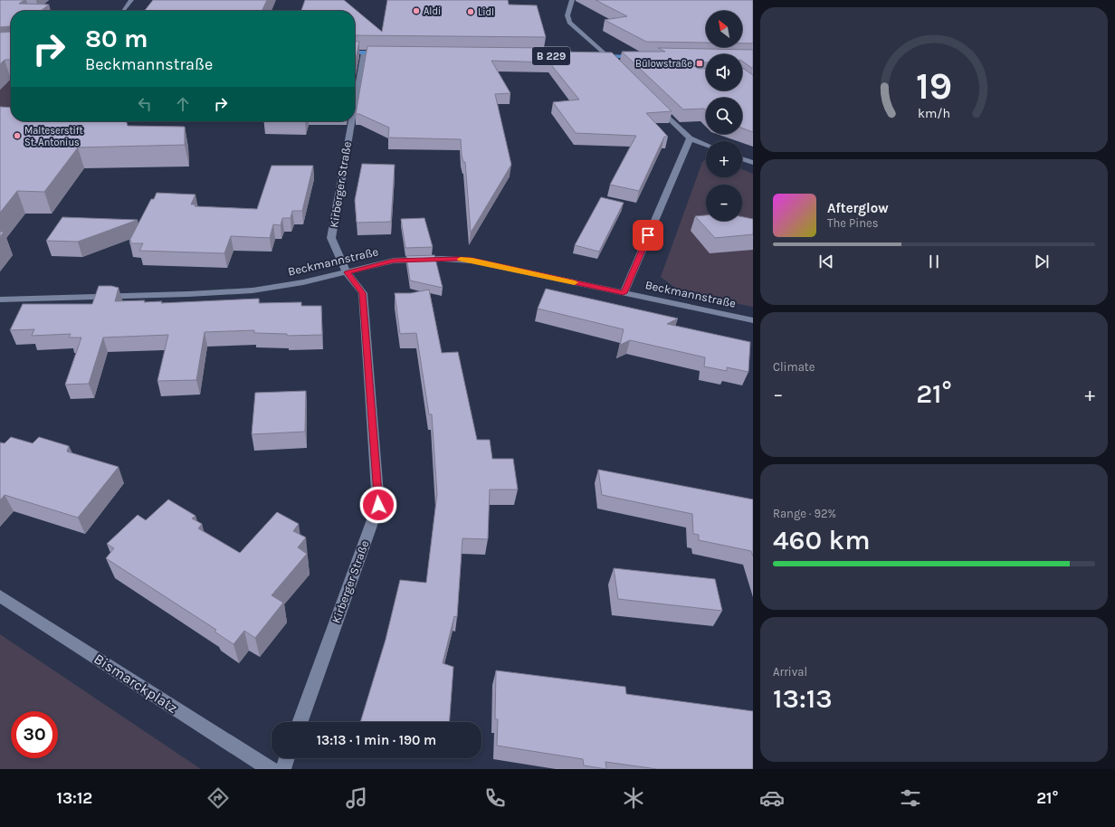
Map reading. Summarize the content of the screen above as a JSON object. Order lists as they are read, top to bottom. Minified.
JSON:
{"streets":{"street":["Kirberger Straße","Beckmannstraße","Bismarckplatz"]},"crossings":[["Kirberger Straße","Beckmannstraße"]],"places":{"other":["Aldi","Lidl","Malteserstift St. Antonius"],"transit":["Bülowstraße"]},"north":"top left","page":{"map_buttons":["+","−"],"turn":["80 m","Beckmannstraße"],"song":["Afterglow","The Pines"],"tile":["Climate",["Range · 92%","460 km"],["Arrival","13:13"]],"heat":["−","21°","+"],"limit":"30","trip":"13:13 · 1 min · 190 m","tabs":["13:12","21°"],"gauge":["19","km/h"]}}
